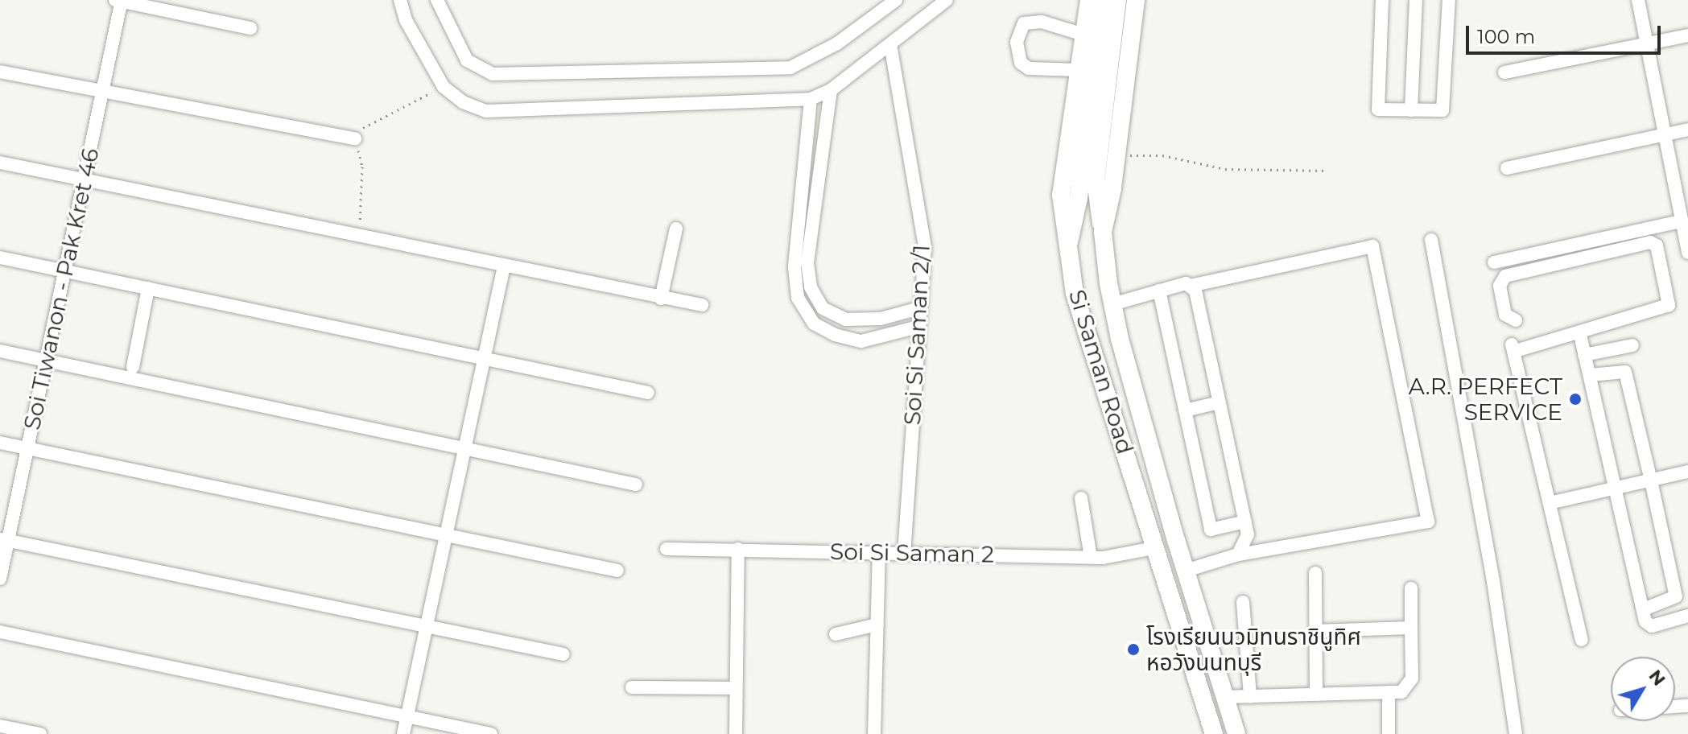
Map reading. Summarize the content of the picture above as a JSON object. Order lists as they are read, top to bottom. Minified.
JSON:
{"streets":{"main road":["Si Saman Road"],"street":["Soi Tiwanon - Pak Kret 46","Soi Si Saman 2/1","Soi Si Saman 2"]},"crossings":[["Soi Si Saman 2/1","Soi Si Saman 2"],["Si Saman Road","Soi Si Saman 2"]],"places":["A.R. PERFECT SERVICE","โรงเรียนนวมิทนราชินูทิศ หอวังนนทบุรี"],"scale_bar":"100 m","north":"top right"}
